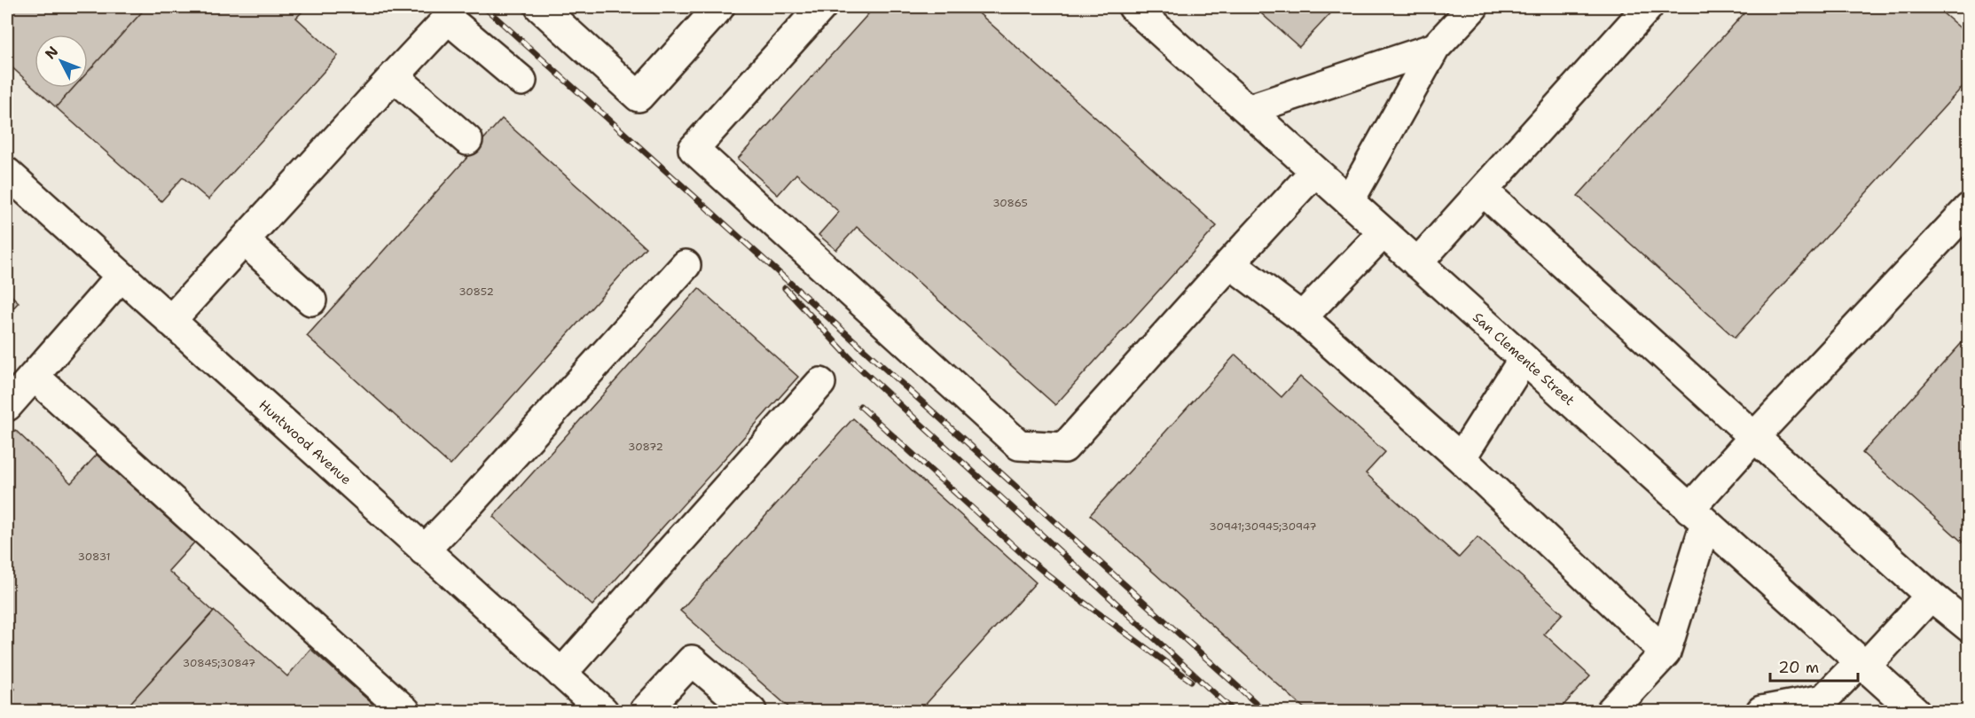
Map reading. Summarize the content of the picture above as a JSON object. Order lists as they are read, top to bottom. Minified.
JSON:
{"streets":{"street":["San Clemente Street","Huntwood Avenue"]},"house_numbers":["30865","30852","30872","30941;30945;30947","30831","30845;30847"],"scale_bar":"20 m","north":"top left"}
